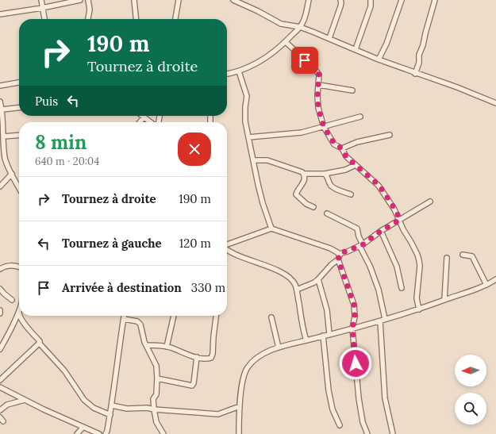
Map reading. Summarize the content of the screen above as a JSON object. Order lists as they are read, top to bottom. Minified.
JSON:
{"north":"left","page":{"turn":["190 m","Tournez à droite"],"then":"Puis","heading":["8 min","640 m · 20:04"],"list":[{"name":"Tournez à droite","value":"190 m"},{"name":"Tournez à gauche","value":"120 m"},{"name":"Arrivée à destination","value":"330 m"}]}}
